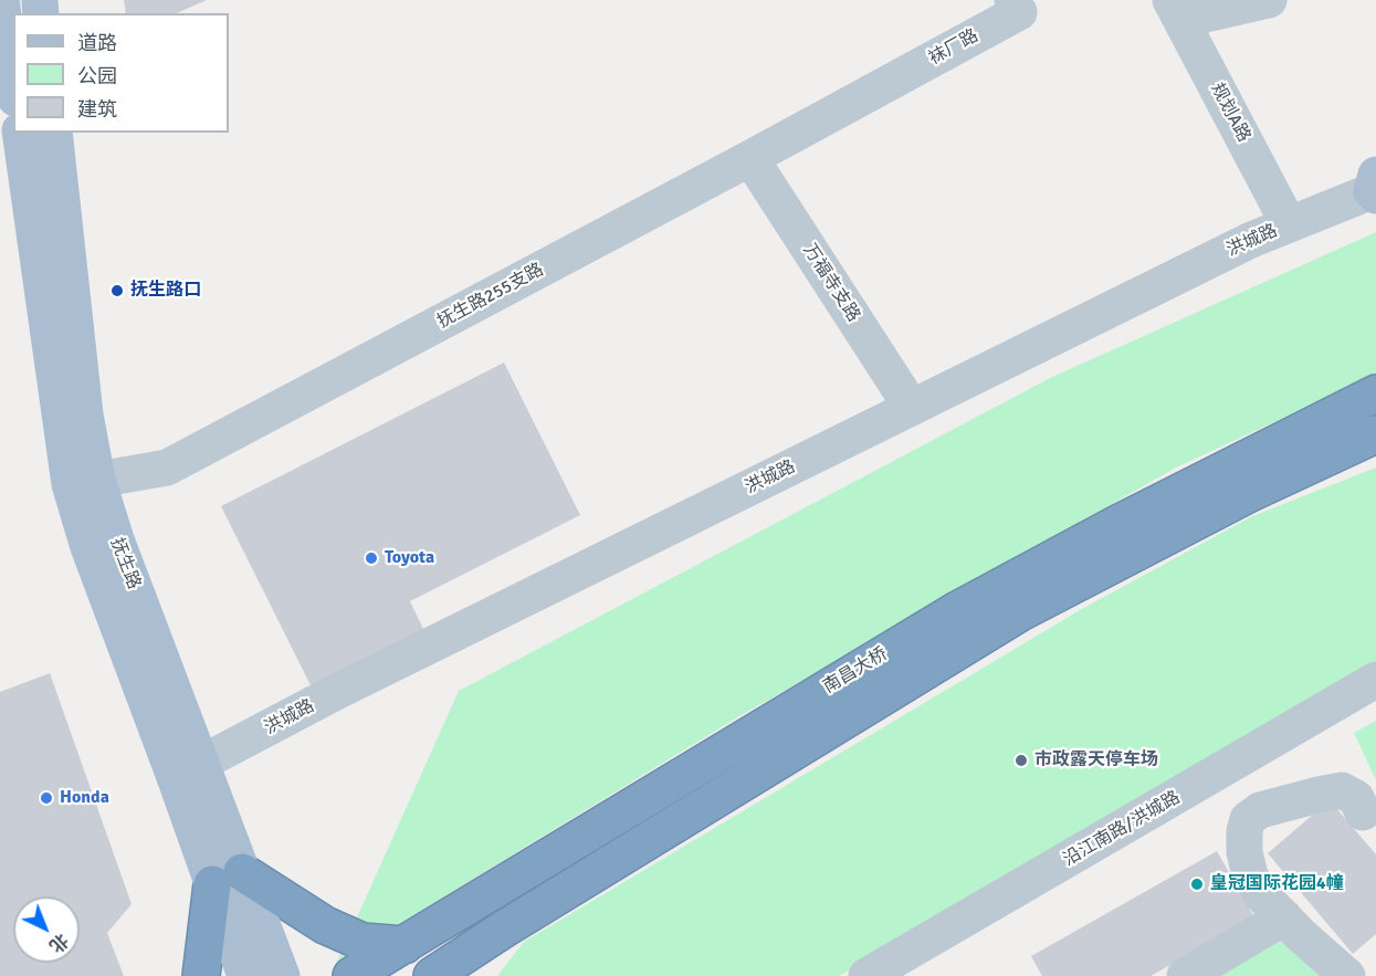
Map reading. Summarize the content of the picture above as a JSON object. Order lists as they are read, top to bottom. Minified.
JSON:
{"streets":{"highway":["南昌大桥"],"main road":["抚生路"],"street":["袜厂路","规划A路","洪城路","万福寺支路","抚生路255支路","沿江南路/洪城路"]},"crossings":[["袜厂路","抚生路255支路"],["规划A路","洪城路"],["洪城路","万福寺支路"],["洪城路","抚生路"],["万福寺支路","抚生路255支路"],["抚生路255支路","抚生路"]],"places":["抚生路口","Toyota","市政露天停车场","Honda","皇冠国际花园4幢"],"legend":["道路","公园","建筑"],"north":"bottom right"}
